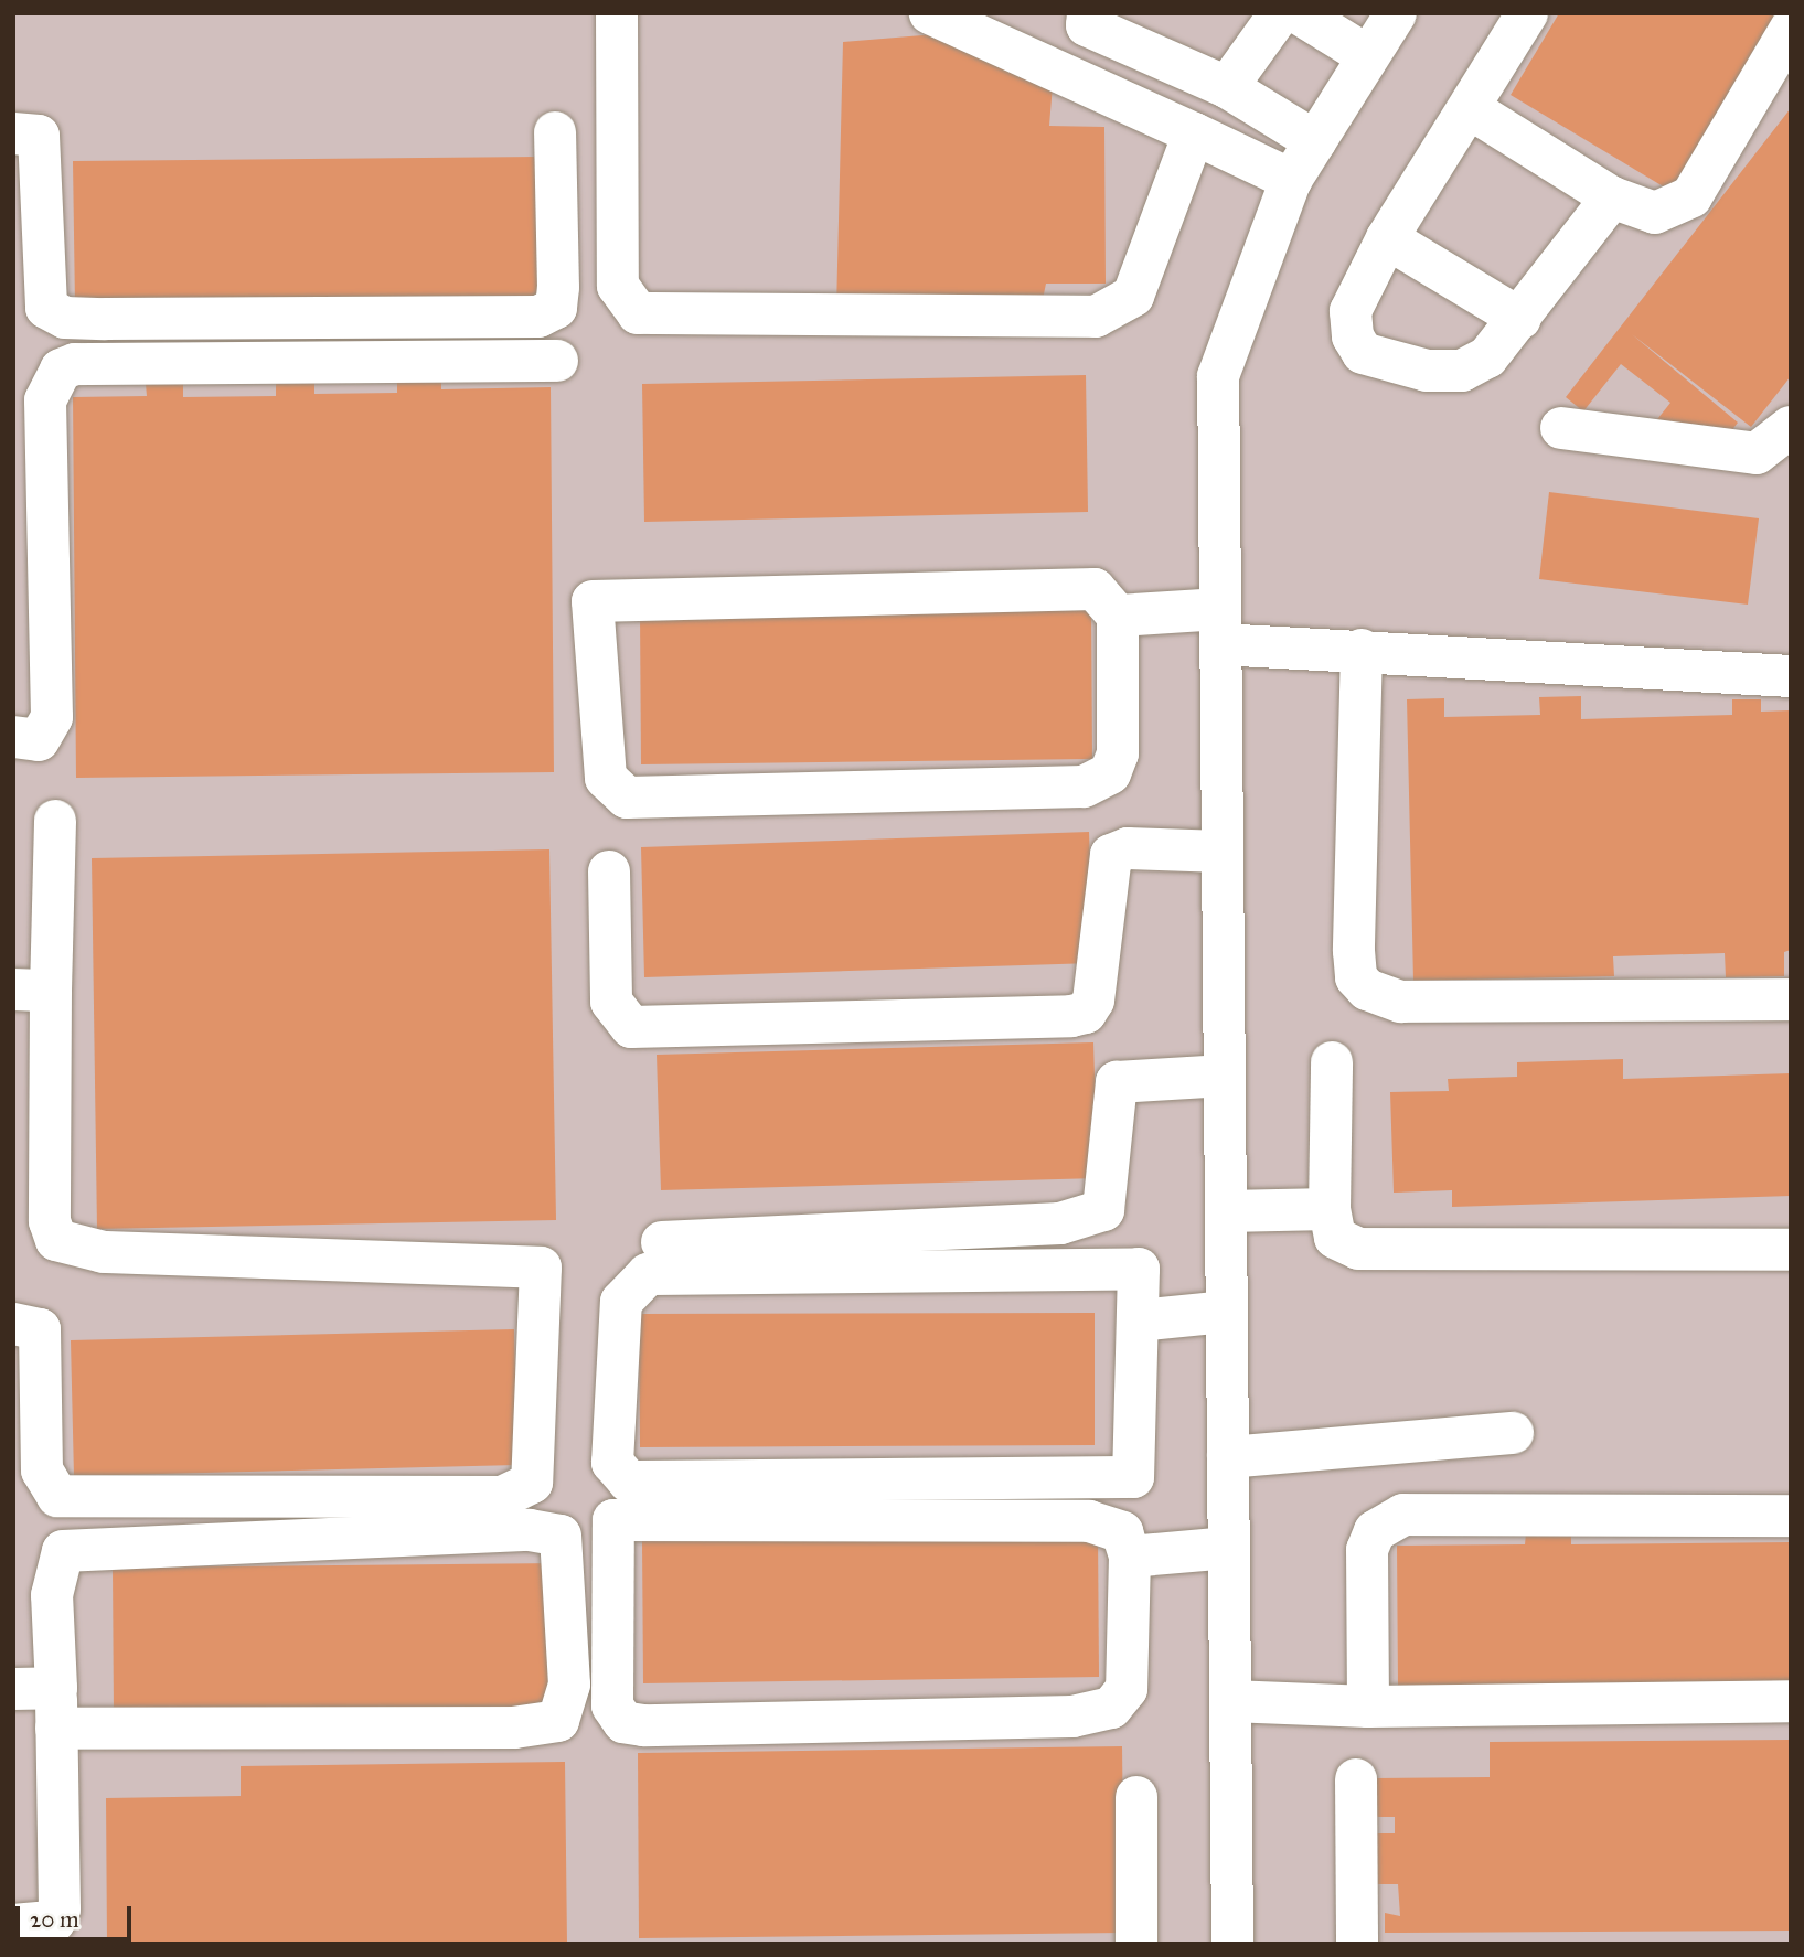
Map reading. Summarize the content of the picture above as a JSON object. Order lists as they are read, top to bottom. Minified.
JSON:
{"scale_bar":"20 m"}
